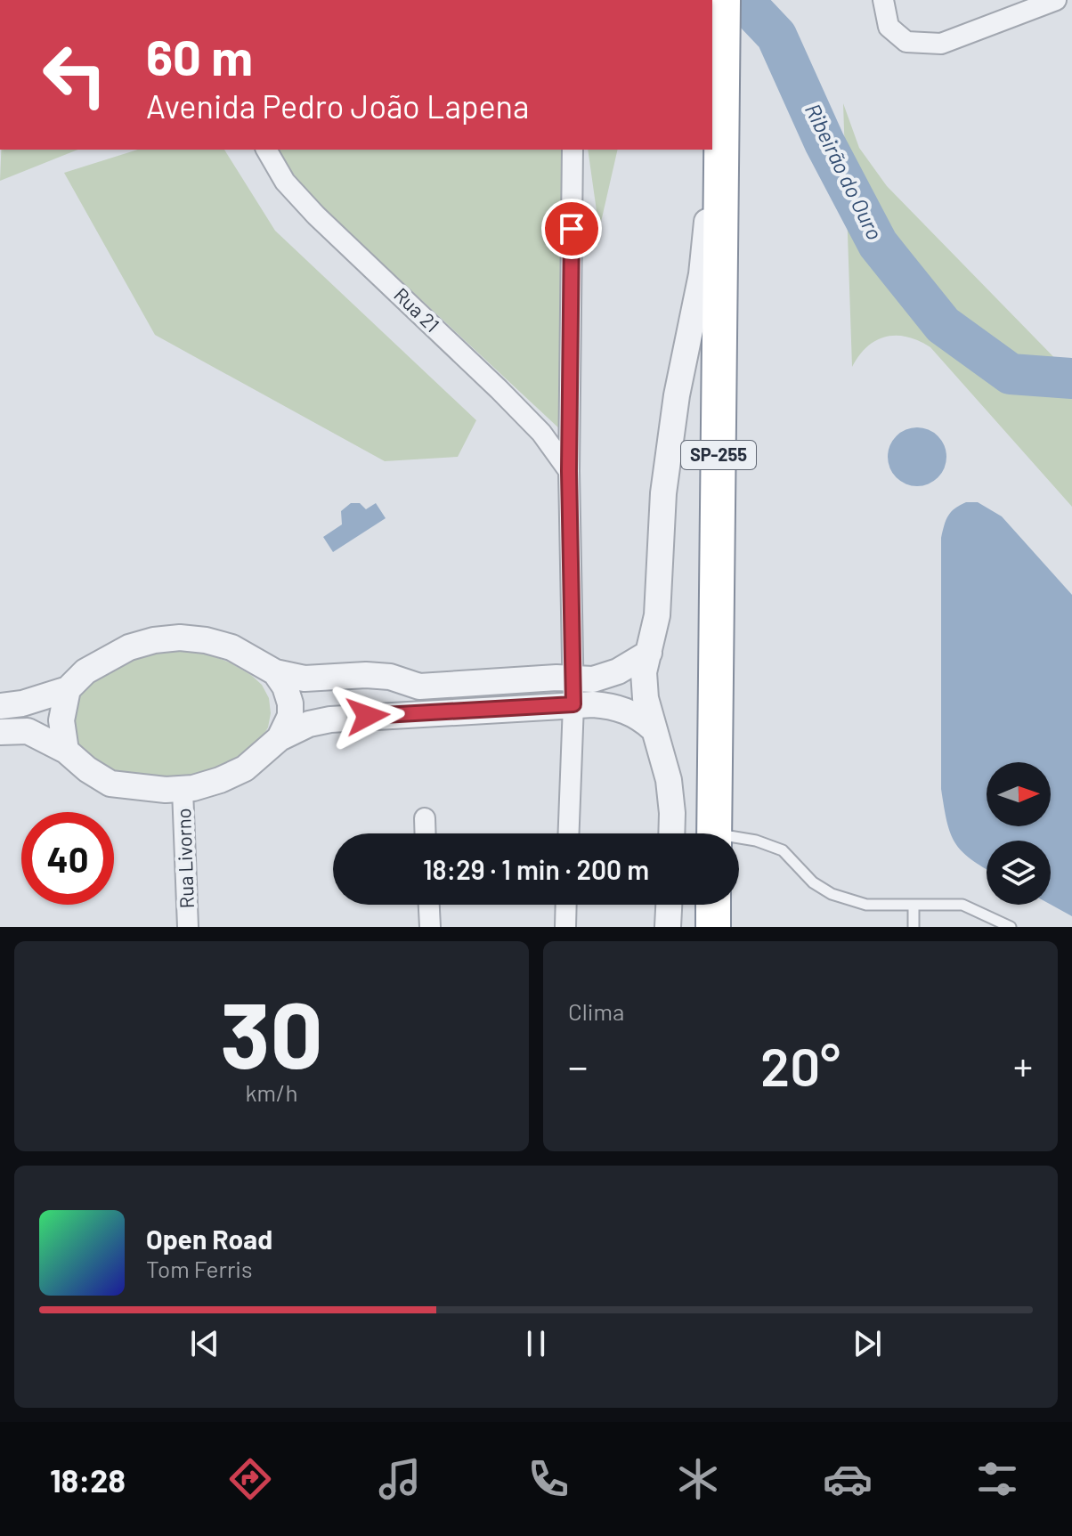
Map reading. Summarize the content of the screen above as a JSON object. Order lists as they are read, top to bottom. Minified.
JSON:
{"streets":{"highway":["SP-255"],"street":["Rua 21","Rua Livorno"]},"water":["Ribeirão do Ouro"],"north":"right","page":{"turn":["60 m","Avenida Pedro João Lapena"],"limit":"40","trip":"18:29 · 1 min · 200 m","tile":[["30","km/h"],"Clima"],"heat":["−","20°","+"],"song":["Open Road","Tom Ferris"],"tabs":"18:28"}}
